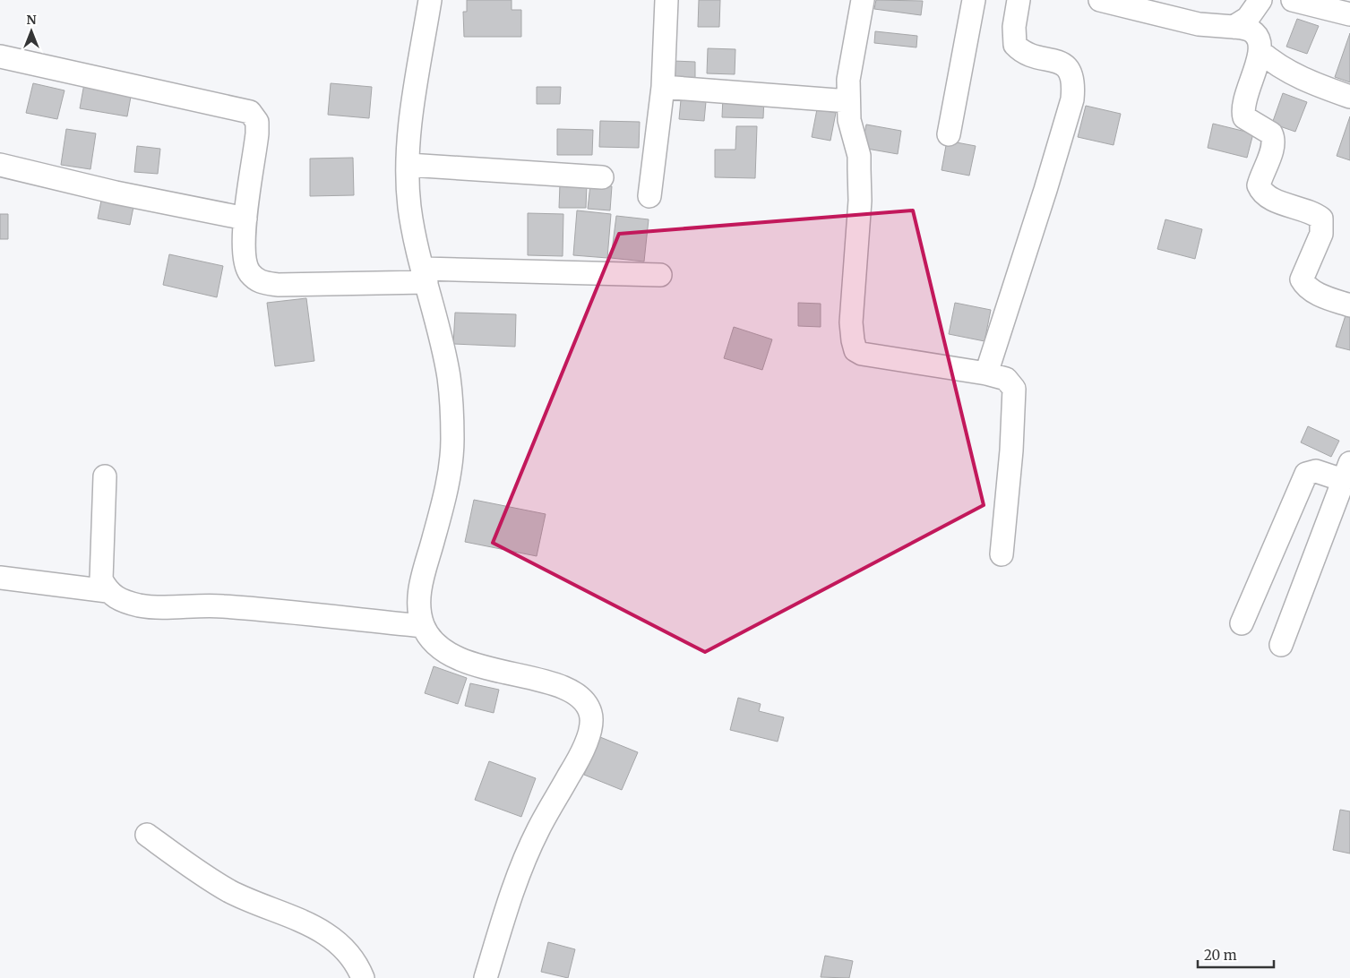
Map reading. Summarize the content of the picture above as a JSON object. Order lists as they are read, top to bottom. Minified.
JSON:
{"scale_bar":"20 m","north":"top"}
